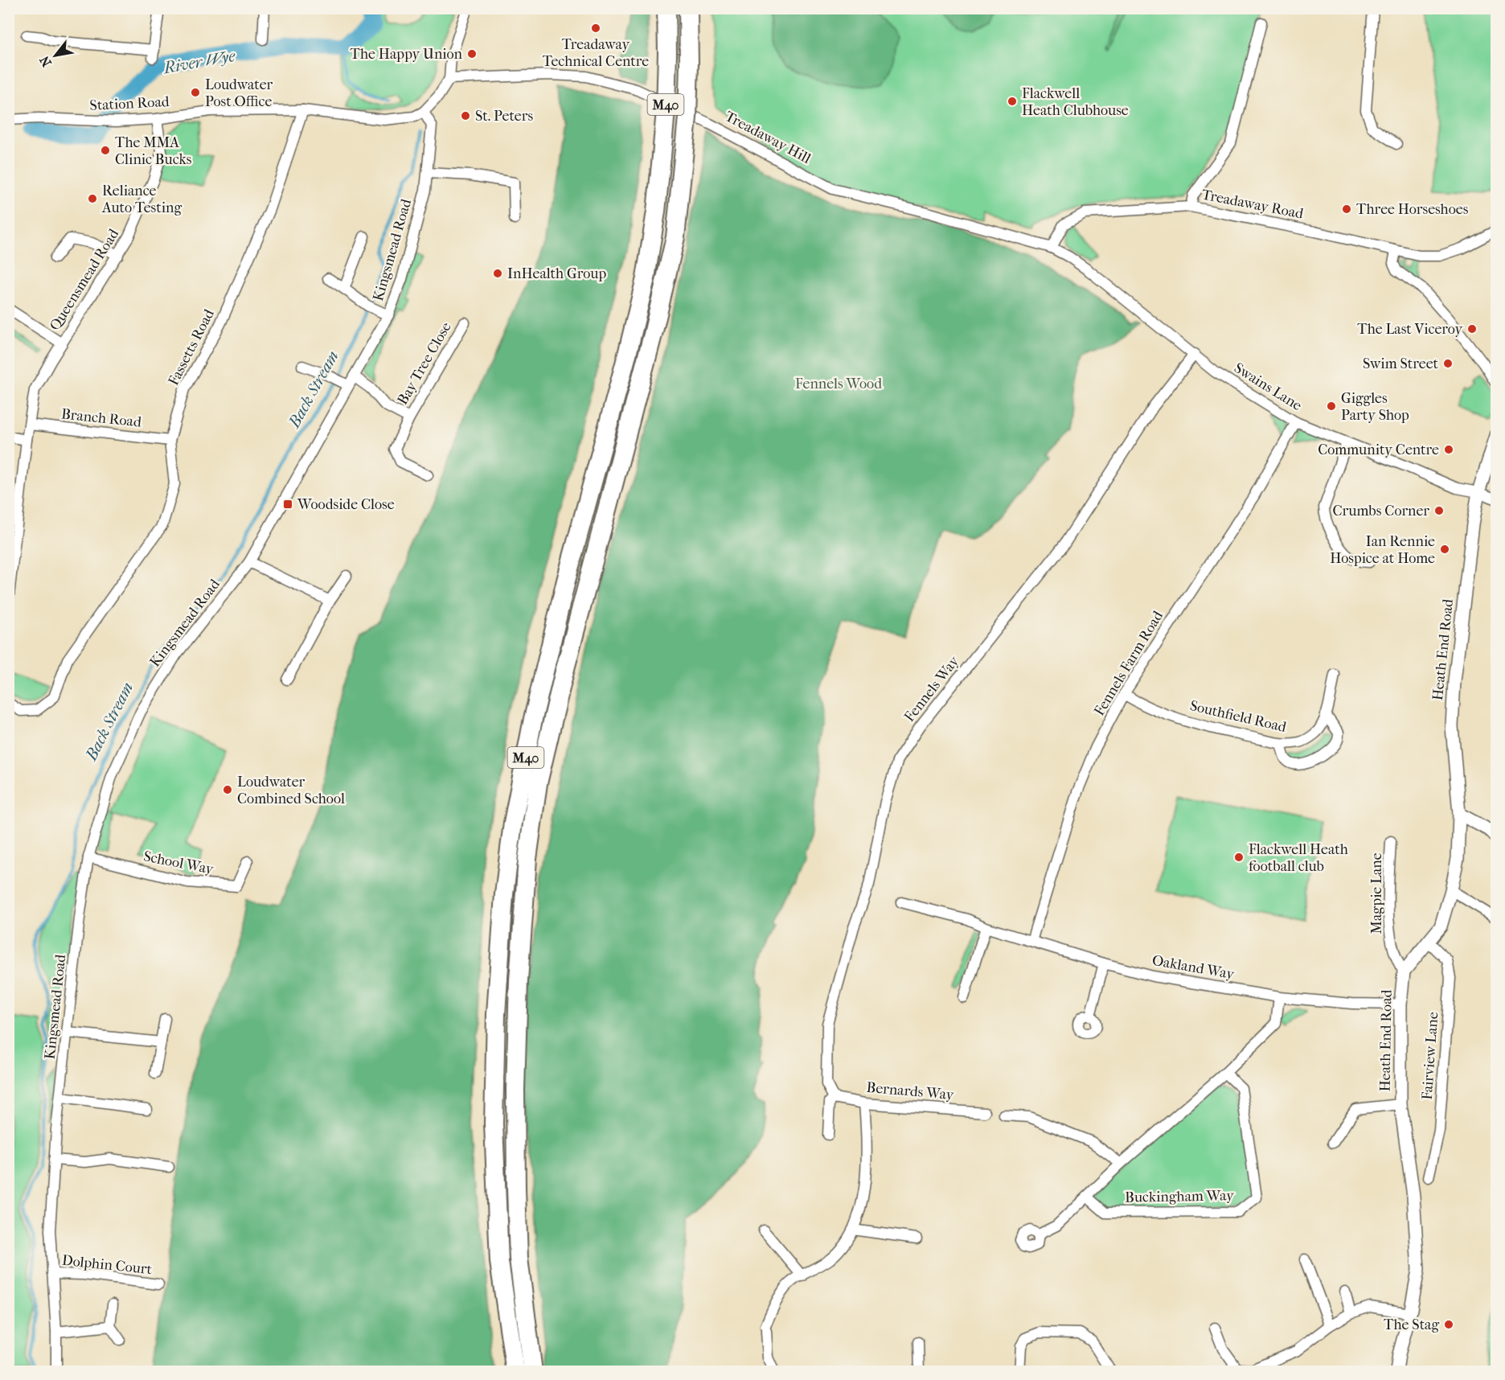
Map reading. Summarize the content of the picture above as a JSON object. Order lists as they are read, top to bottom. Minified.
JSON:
{"streets":{"highway":["M40"],"street":["Station Road","Treadaway Hill","Treadaway Road","Kingsmead Road","Queensmead Road","Fassetts Road","Bay Tree Close","Swains Lane","Branch Road","Heath End Road","Fennels Farm Road","Fennels Way","Southfield Road","School Way","Magpie Lane","Oakland Way","Fairview Lane","Bernards Way","Buckingham Way","Dolphin Court"]},"crossings":[["Station Road","Kingsmead Road"],["Station Road","Queensmead Road"],["Station Road","Fassetts Road"],["Treadaway Hill","Treadaway Road"],["Treadaway Hill","Swains Lane"],["Kingsmead Road","Bay Tree Close"],["Kingsmead Road","School Way"],["Kingsmead Road","Dolphin Court"],["Queensmead Road","Branch Road"],["Fassetts Road","Branch Road"],["Swains Lane","Heath End Road"],["Swains Lane","Fennels Farm Road"],["Swains Lane","Fennels Way"],["Heath End Road","Magpie Lane"],["Heath End Road","Oakland Way"],["Heath End Road","Fairview Lane"],["Fennels Farm Road","Southfield Road"],["Fennels Farm Road","Oakland Way"],["Fennels Way","Bernards Way"],["Oakland Way","Buckingham Way"]],"water":["River Wye","Back Stream"],"parks":["Fennels Wood"],"places":{"other":["Treadaway Technical Centre","The Happy Union","Loudwater Post Office","Flackwell Heath Clubhouse","St. Peters","The MMA Clinic Bucks","Reliance Auto Testing","Three Horseshoes","InHealth Group","The Last Viceroy","Swim Street","Giggles Party Shop","Community Centre","Crumbs Corner","Ian Rennie Hospice at Home","Loudwater Combined School","Flackwell Heath football club","The Stag"],"transit":["Woodside Close"]},"north":"bottom left"}
